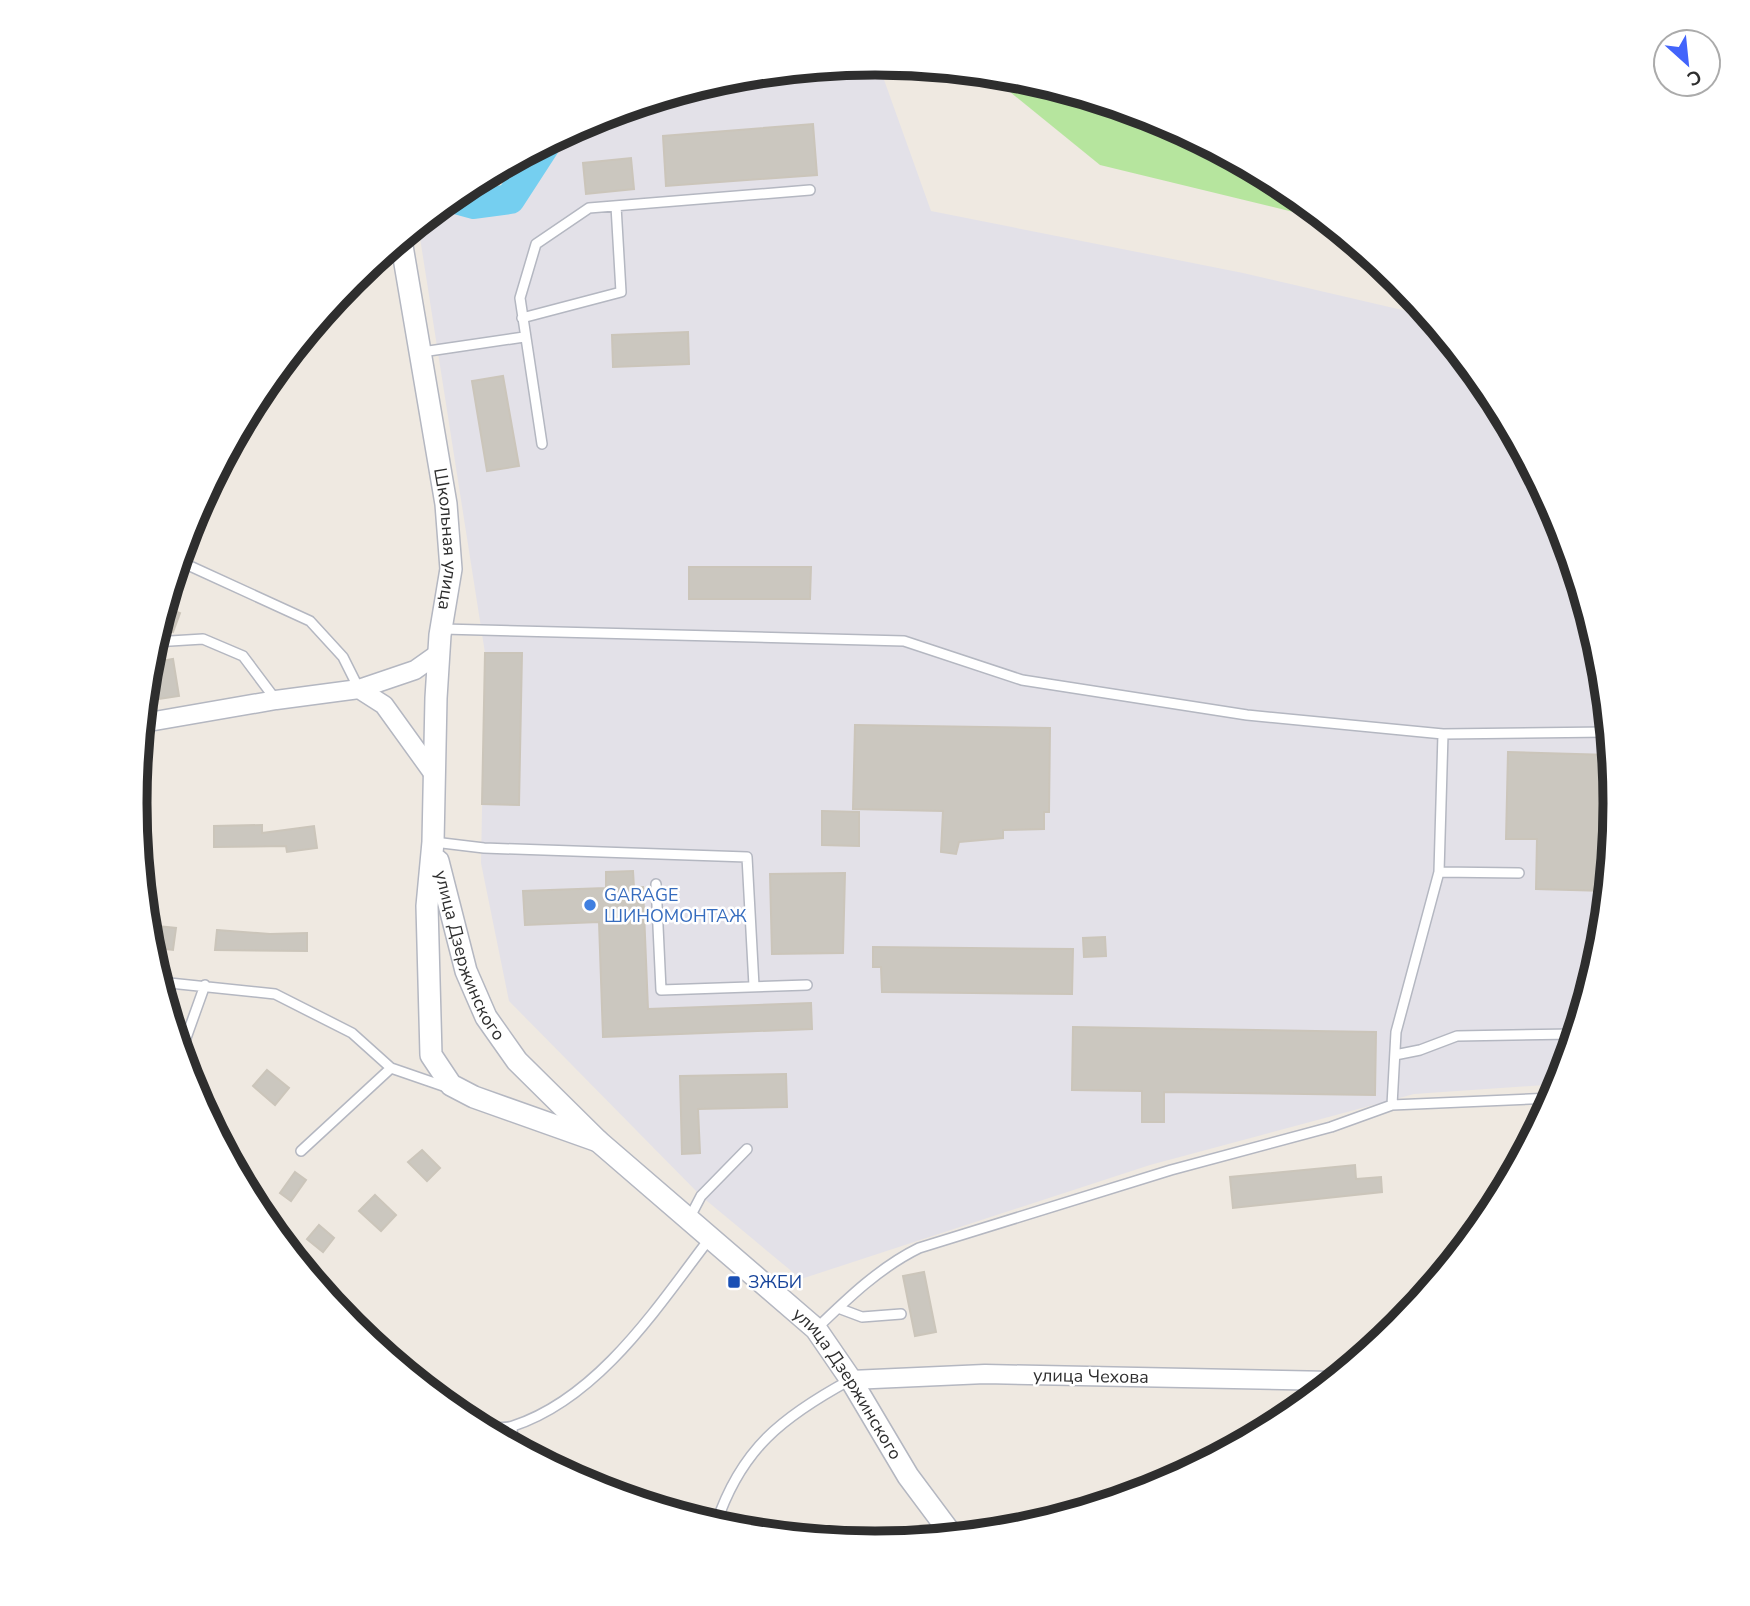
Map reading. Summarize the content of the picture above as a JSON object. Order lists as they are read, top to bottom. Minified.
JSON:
{"streets":{"street":["Школьная улица","улица Дзержинского","улица Чехова"]},"crossings":[["Школьная улица","улица Дзержинского"],["улица Дзержинского","улица Чехова"]],"places":{"other":["GARAGE ШИНОМОНТАЖ"],"transit":["ЗЖБИ"]},"north":"bottom right"}
